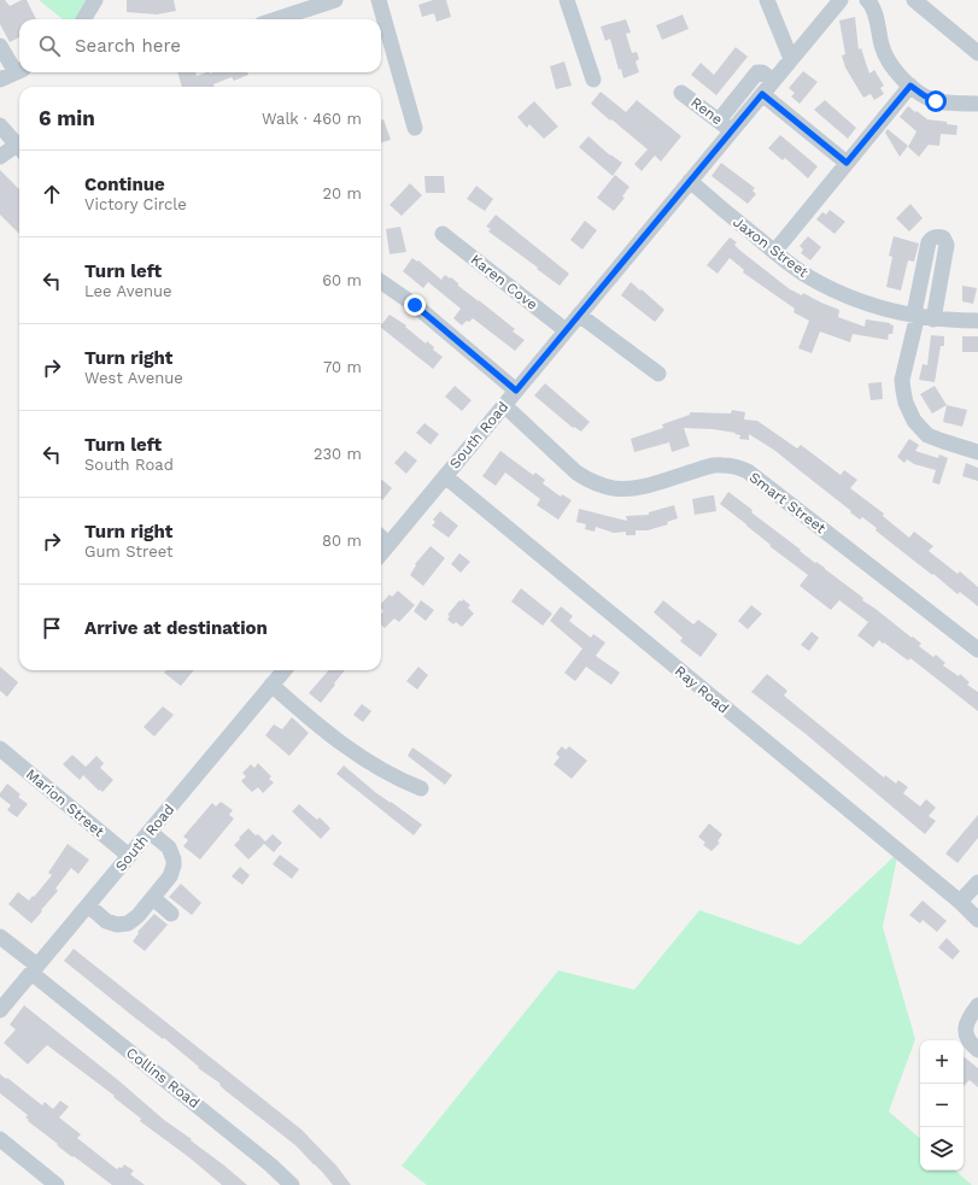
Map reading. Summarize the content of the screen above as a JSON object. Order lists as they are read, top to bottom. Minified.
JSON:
{"streets":{"street":["Rene","Jaxon Street","Karen Cove","South Road","Smart Street","Ray Road","Marion Street","Collins Road"]},"crossings":[["Rene","South Road"],["Jaxon Street","South Road"],["Karen Cove","South Road"],["South Road","Smart Street"],["South Road","Ray Road"],["South Road","Marion Street"],["South Road","Collins Road"]],"page":{"search":"Search here","heading":["6 min","Walk · 460 m"],"list":[["Continue","Victory Circle","20 m"],["Turn left","Lee Avenue","60 m"],["Turn right","West Avenue","70 m"],["Turn left","South Road","230 m"],["Turn right","Gum Street","80 m"],"Arrive at destination"],"map_buttons":["+","−"]}}
